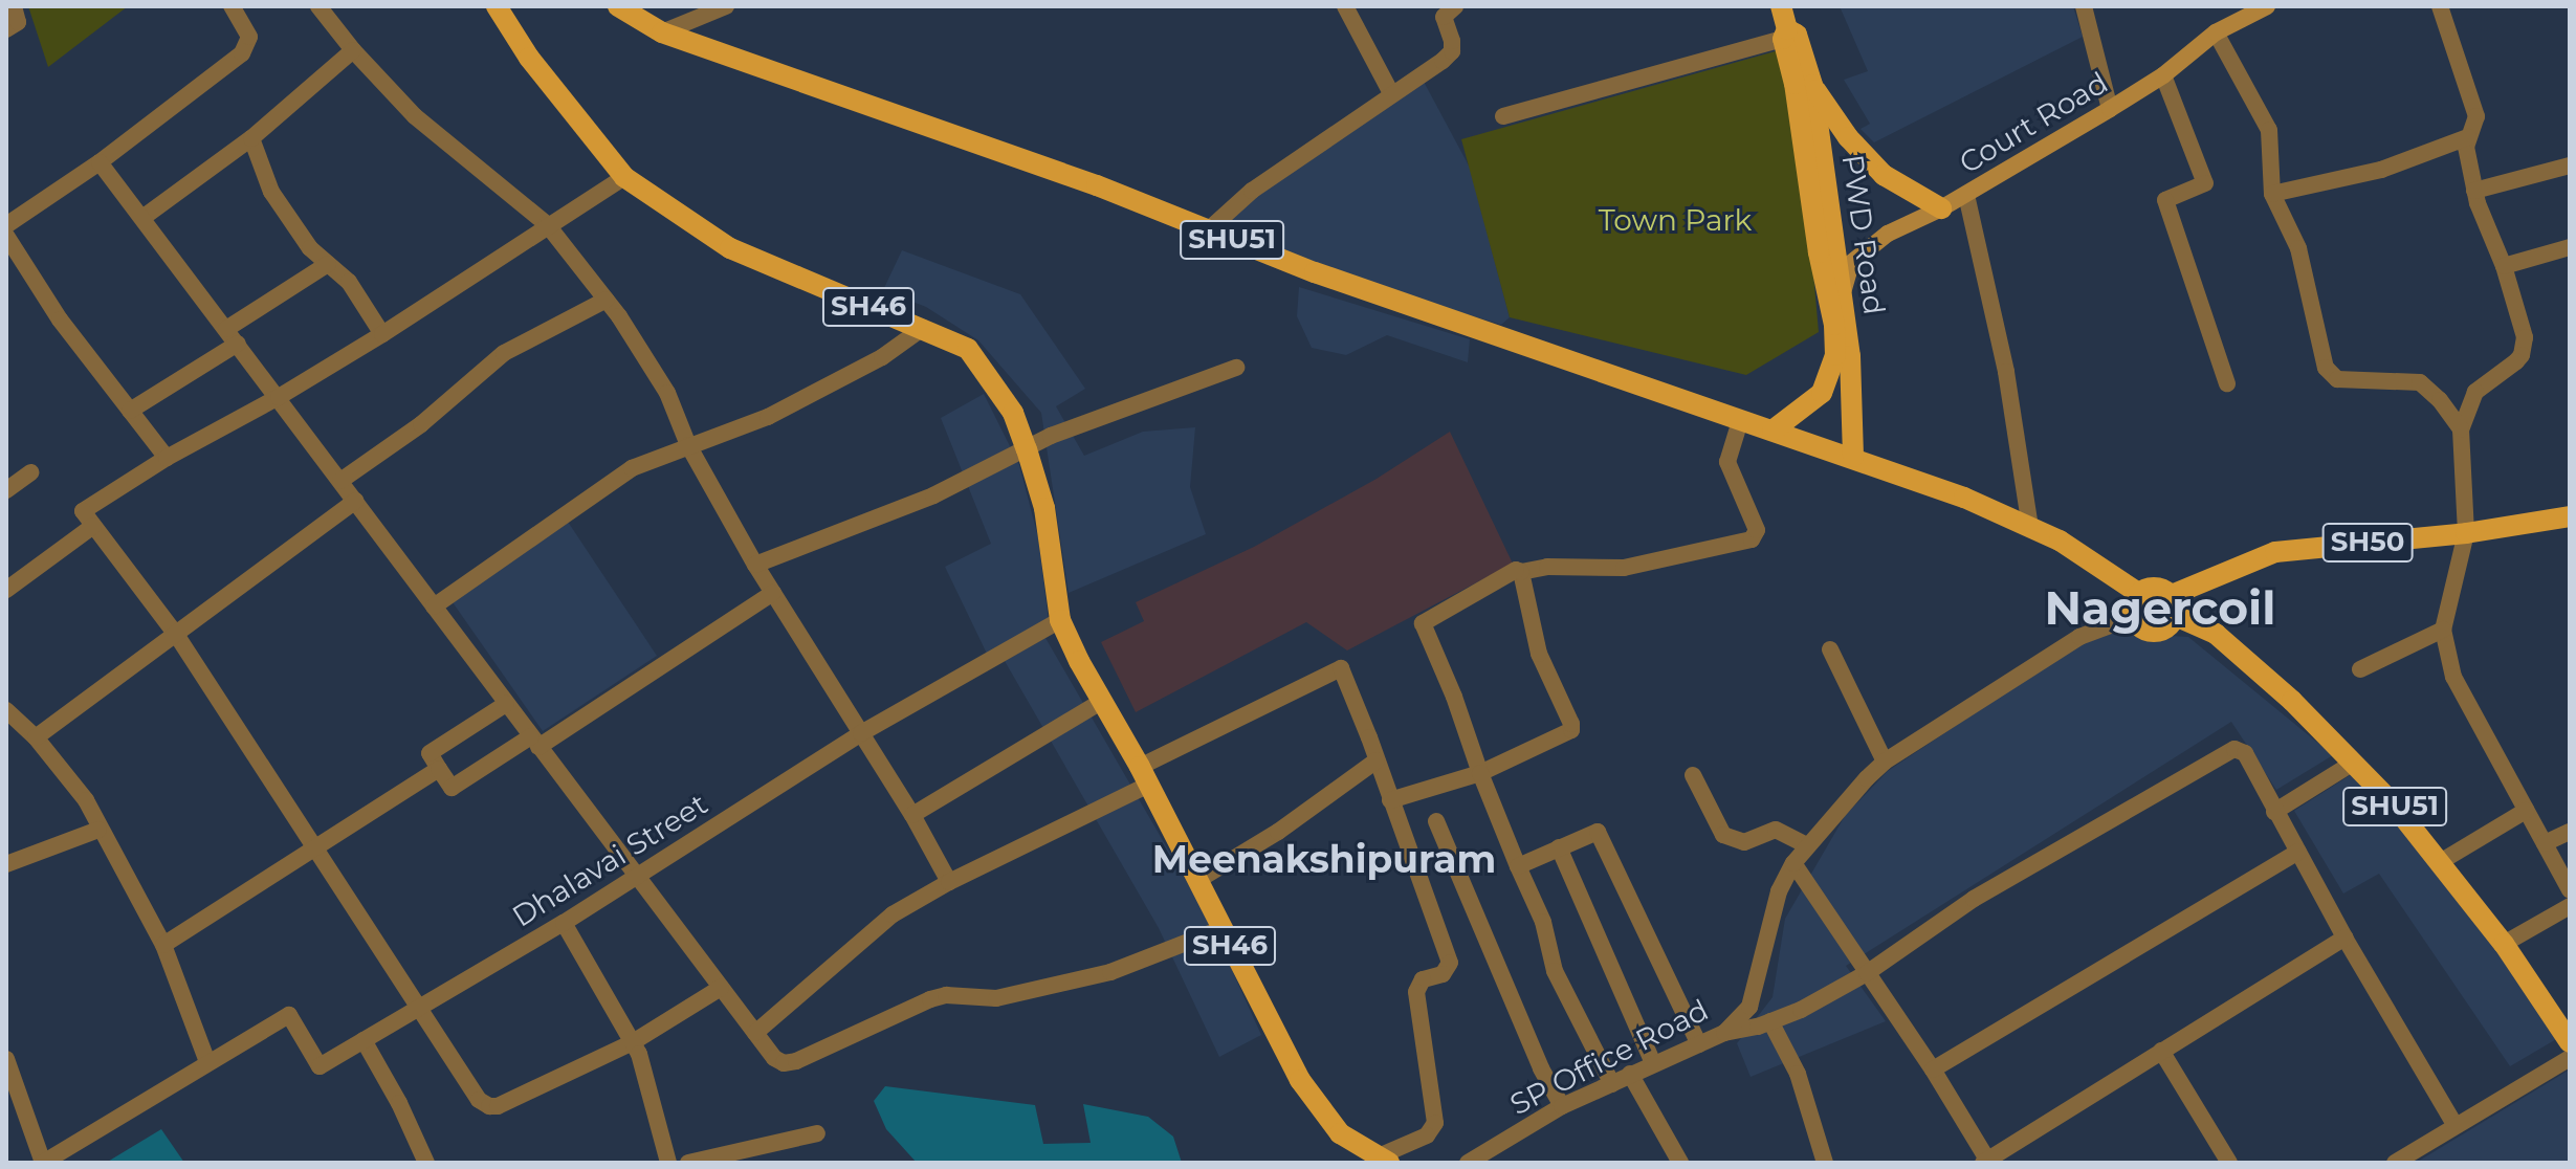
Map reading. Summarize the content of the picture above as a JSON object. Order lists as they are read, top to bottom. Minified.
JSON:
{"streets":{"main road":["Court Road","PWD Road","SHU51","SH46","SH50"],"street":["Dhalavai Street","SP Office Road"]},"crossings":[["Court Road","PWD Road"],["PWD Road","SHU51"],["SHU51","SH50"],["SHU51","SP Office Road"],["SH46","Dhalavai Street"],["SH50","SP Office Road"]],"districts":["Nagercoil","Meenakshipuram"],"parks":["Town Park"]}
